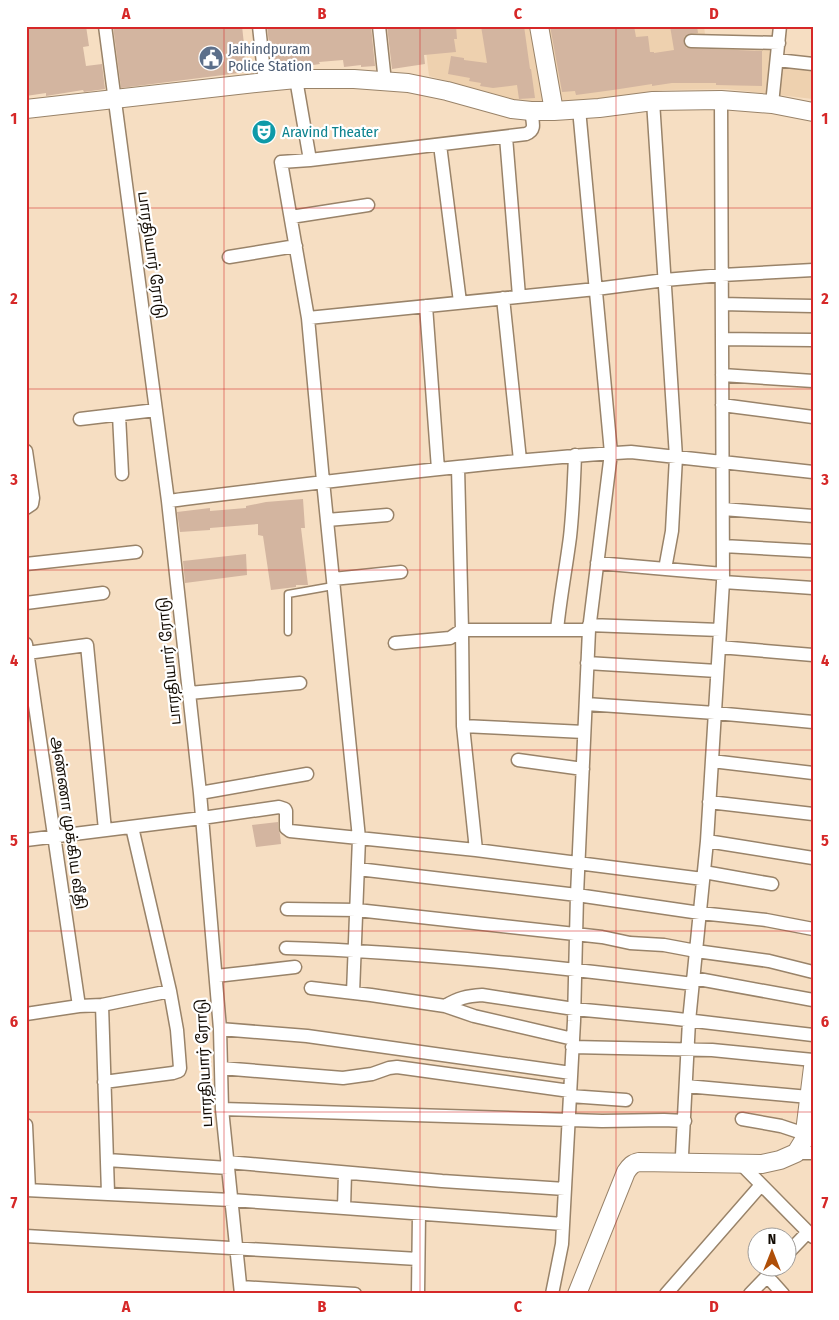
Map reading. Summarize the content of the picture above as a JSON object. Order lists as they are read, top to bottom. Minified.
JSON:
{"streets":{"street":["பாரதியார் ரோடு","அண்ணா முக்கிய வீதி"]},"places":{"public building":["Jaihindpuram Police Station"],"theatre":["Aravind Theater"]},"north":"top","grid":{"columns":["A","B","C","D"],"rows":["1","2","3","4","5","6","7"]}}
